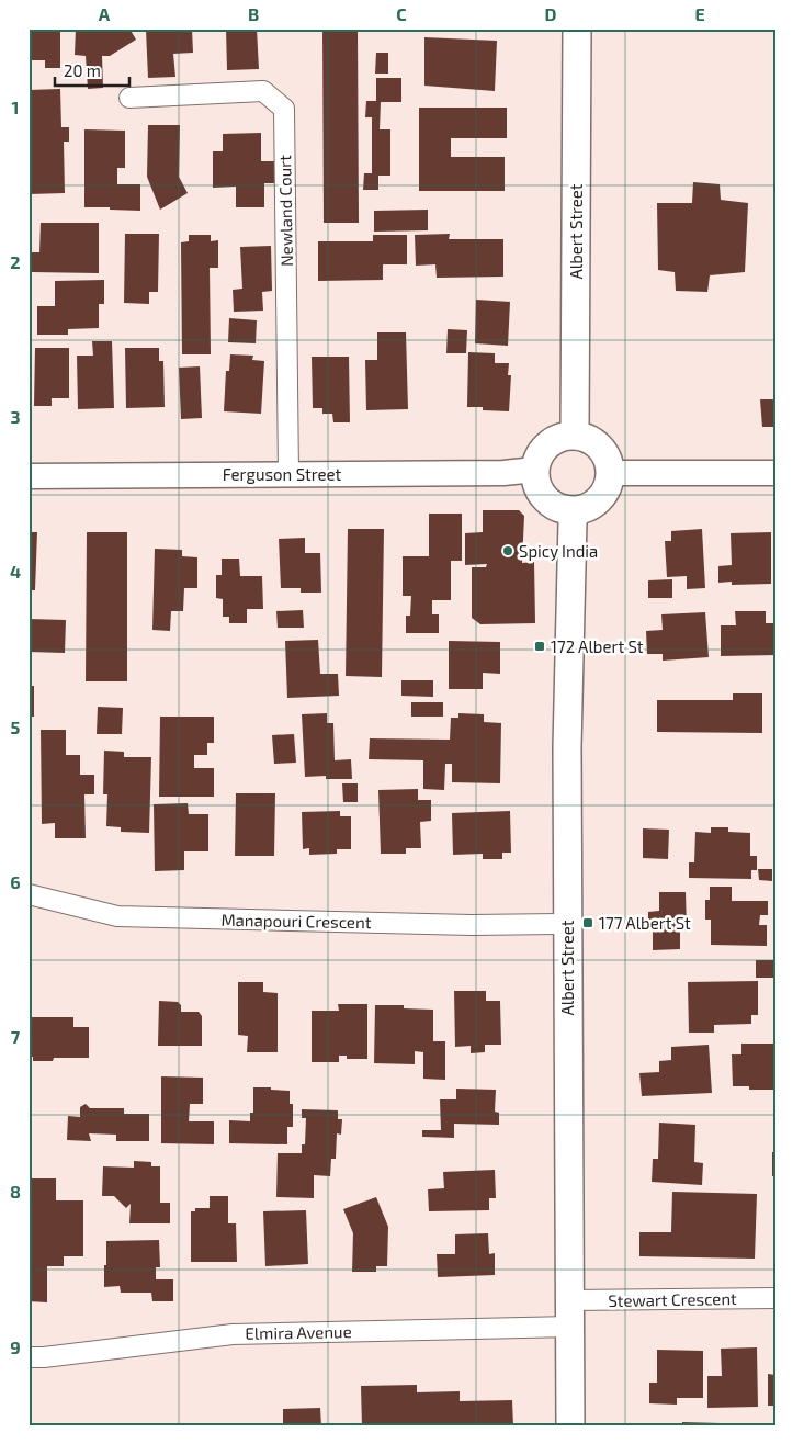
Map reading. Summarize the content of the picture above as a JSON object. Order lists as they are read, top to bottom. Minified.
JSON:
{"streets":{"main road":["Albert Street"],"street":["Newland Court","Ferguson Street","Manapouri Crescent","Stewart Crescent","Elmira Avenue"]},"crossings":[["Newland Court","Ferguson Street"],["Albert Street","Ferguson Street"],["Albert Street","Manapouri Crescent"],["Albert Street","Stewart Crescent"],["Albert Street","Elmira Avenue"],["Stewart Crescent","Elmira Avenue"]],"places":{"other":["Spicy India"],"transit":["172 Albert St","177 Albert St"]},"scale_bar":"20 m","grid":{"columns":["A","B","C","D","E"],"rows":["1","2","3","4","5","6","7","8","9"]}}
